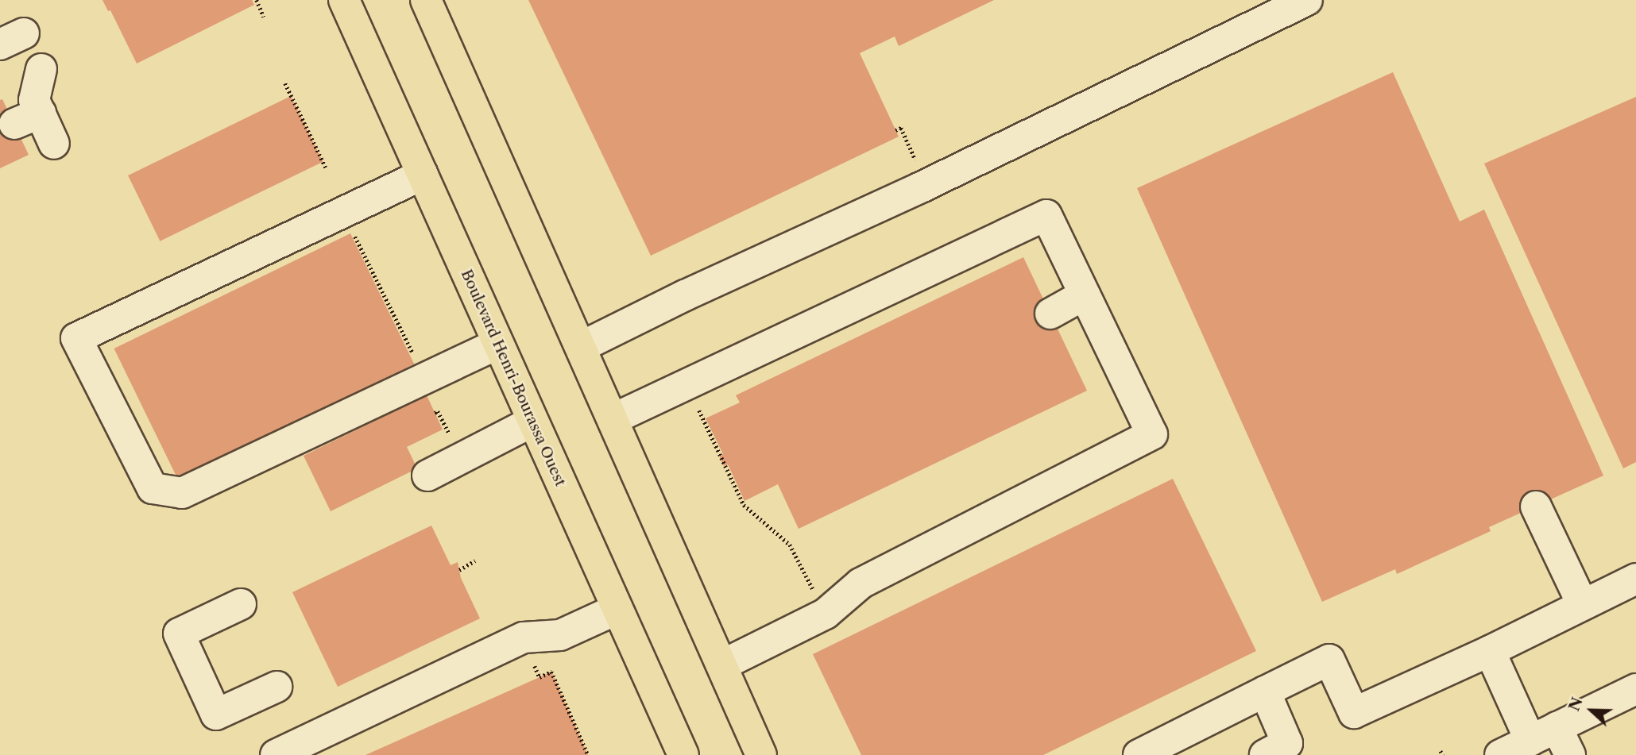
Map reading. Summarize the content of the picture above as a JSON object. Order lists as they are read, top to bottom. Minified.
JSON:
{"streets":{"main road":["Boulevard Henri-Bourassa Ouest"]},"north":"left"}
